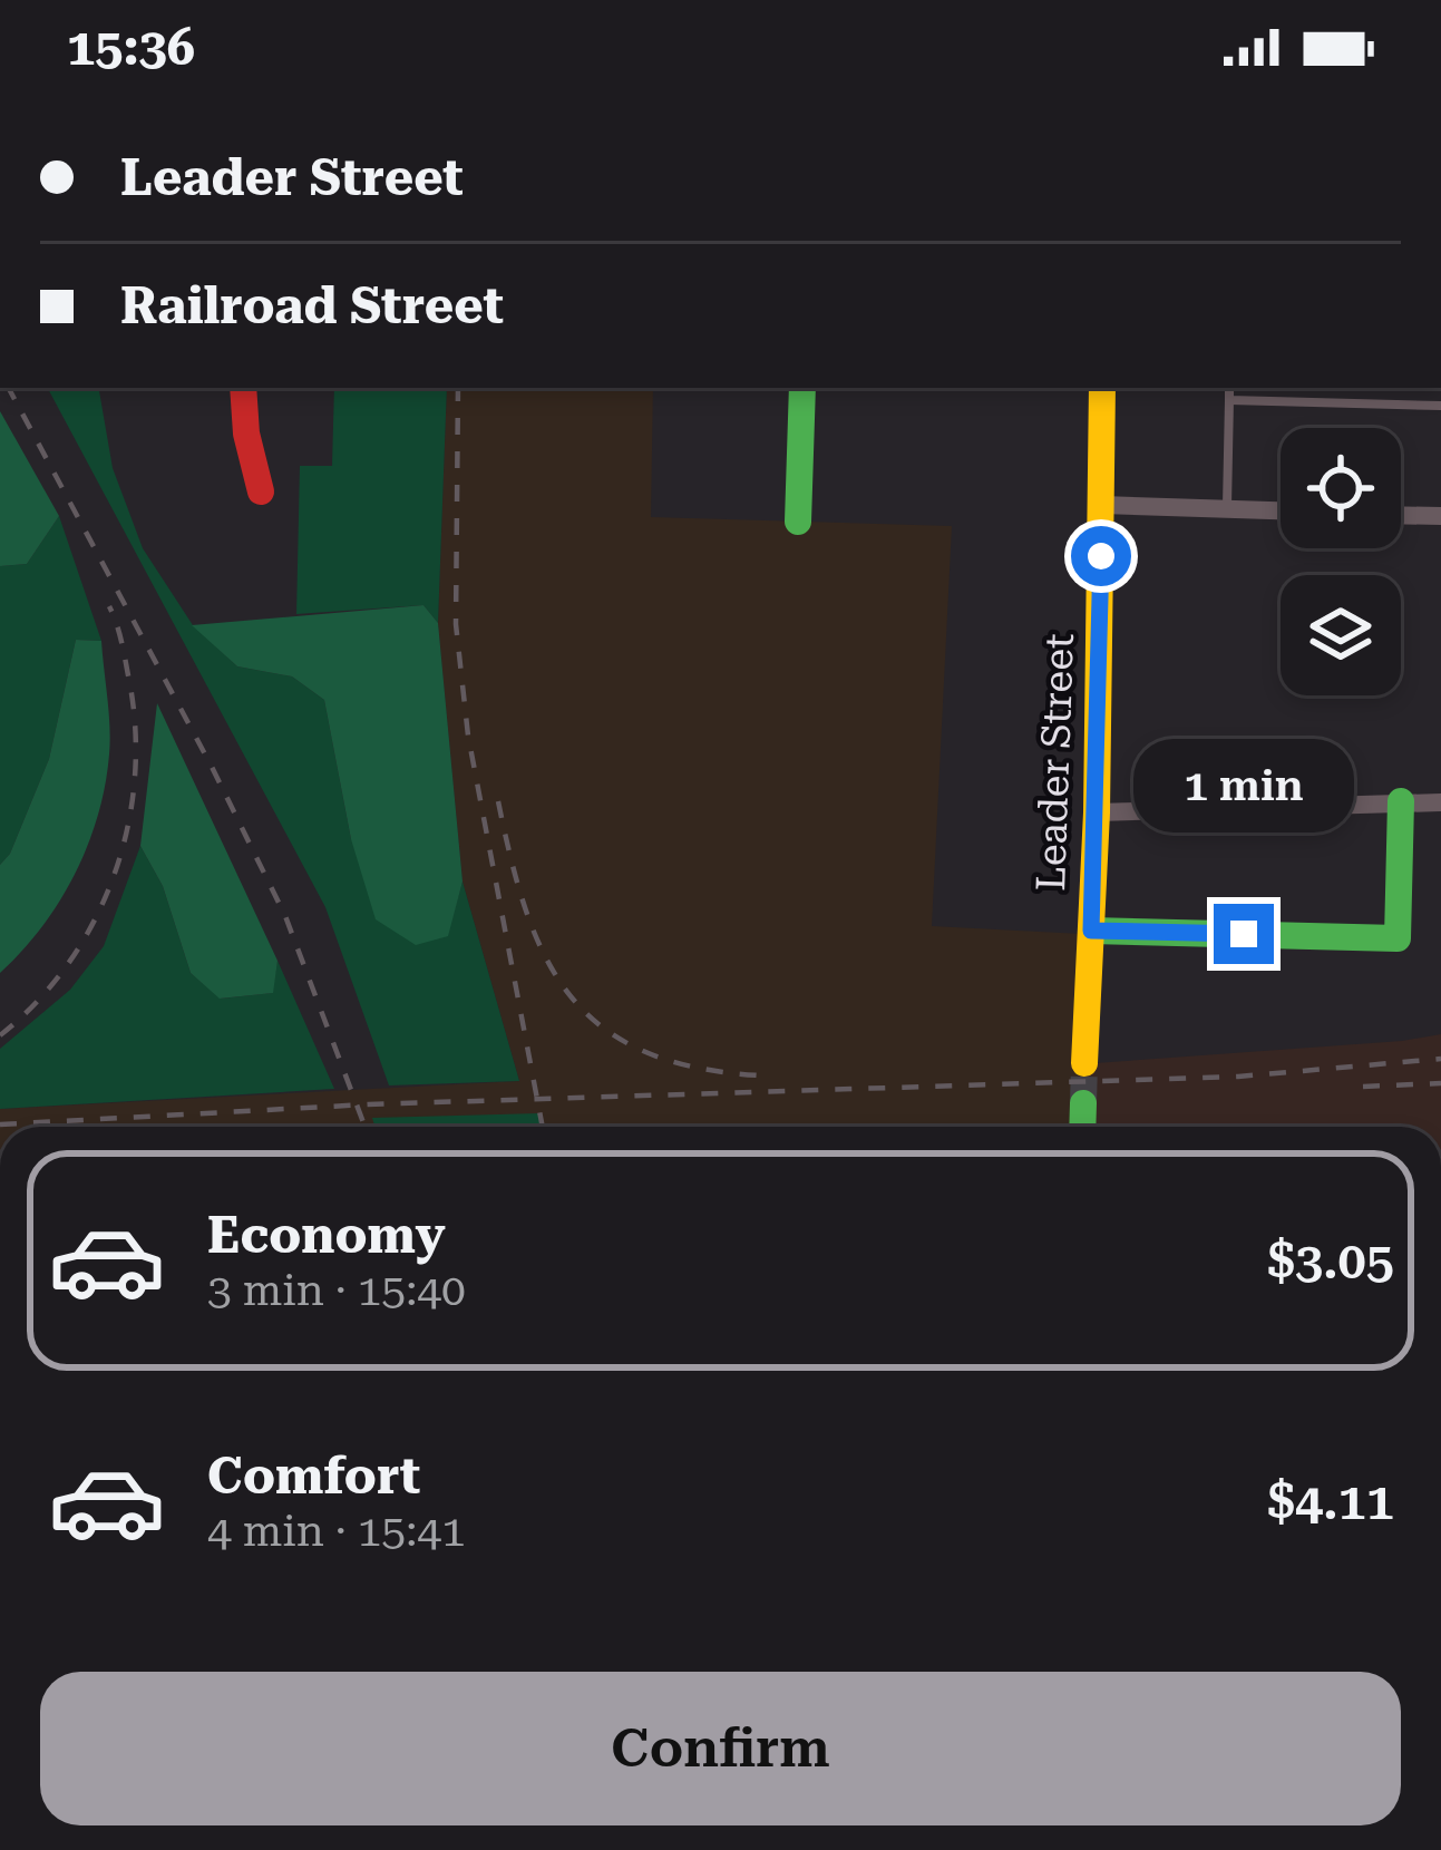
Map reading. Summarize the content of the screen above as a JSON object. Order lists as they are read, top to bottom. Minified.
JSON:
{"streets":{"street":["Leader Street"]},"page":{"status":"15:36","banner":["Leader Street","Railroad Street"],"bubble":"1 min","list":[{"name":"Economy","note":"3 min · 15:40","value":"$3.05"},{"name":"Comfort","note":"4 min · 15:41","value":"$4.11"}],"buttons":"Confirm"}}
